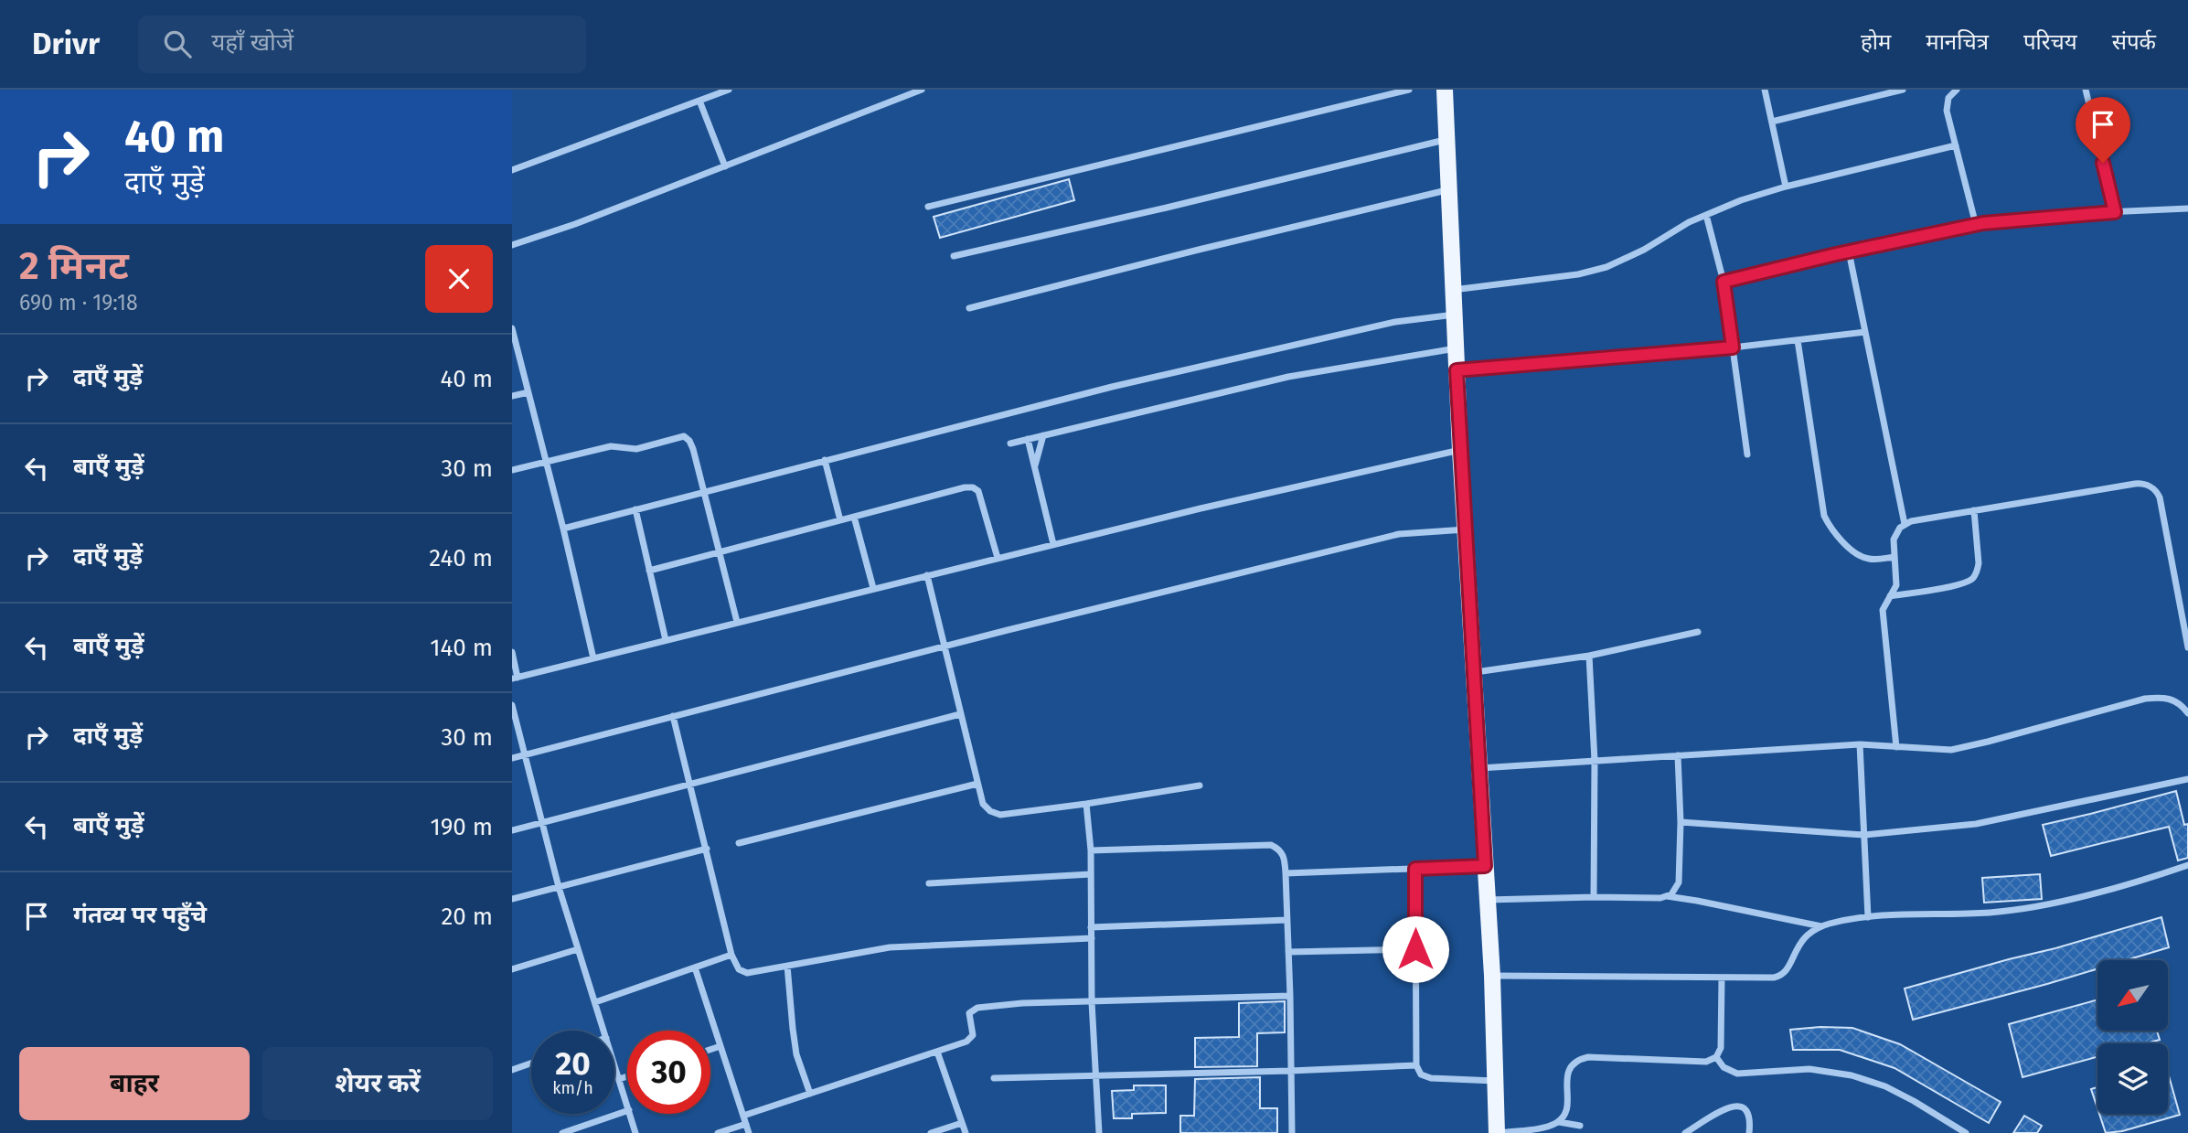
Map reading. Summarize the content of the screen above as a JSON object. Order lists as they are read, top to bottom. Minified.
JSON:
{"north":"bottom left","page":{"header":"Drivr","search":"यहाँ खोजें","nav":["होम","मानचित्र","परिचय","संपर्क"],"turn":["40 m","दाएँ मुड़ें"],"heading":["2 मिनट","690 m · 19:18"],"list":[{"name":"दाएँ मुड़ें","value":"40 m"},{"name":"बाएँ मुड़ें","value":"30 m"},{"name":"दाएँ मुड़ें","value":"240 m"},{"name":"बाएँ मुड़ें","value":"140 m"},{"name":"दाएँ मुड़ें","value":"30 m"},{"name":"बाएँ मुड़ें","value":"190 m"},{"name":"गंतव्य पर पहुँचे","value":"20 m"}],"speed":"20 km/h","limit":"30","buttons":["बाहर","शेयर करें"]}}
